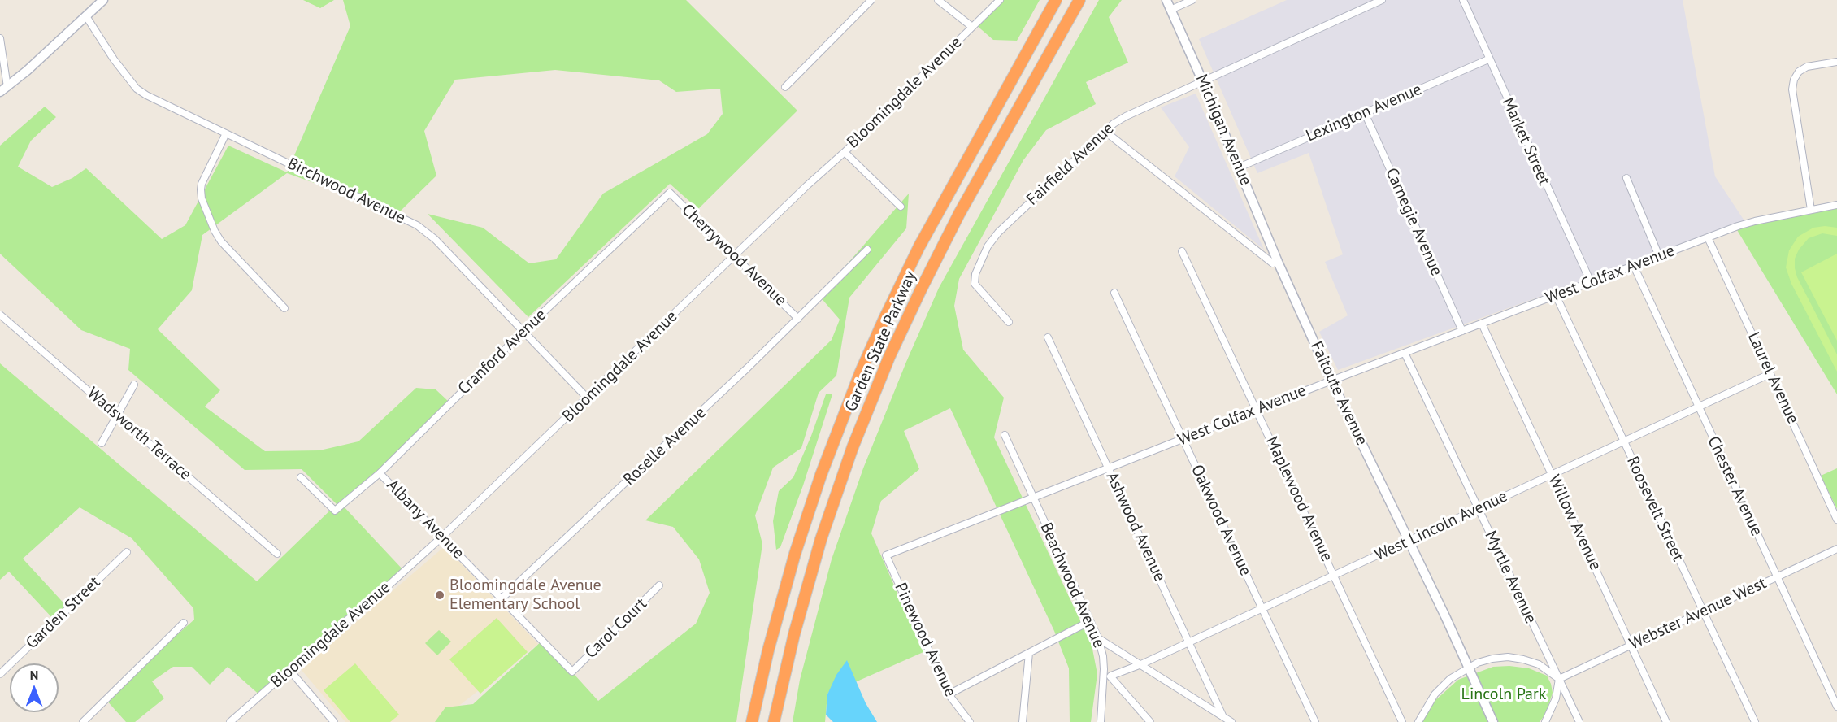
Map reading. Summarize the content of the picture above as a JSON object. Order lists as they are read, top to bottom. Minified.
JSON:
{"streets":{"highway":["Garden State Parkway"],"street":["Bloomingdale Avenue","Lexington Avenue","Michigan Avenue","Market Street","Fairfield Avenue","Birchwood Avenue","Carnegie Avenue","Cherrywood Avenue","West Colfax Avenue","Cranford Avenue","Laurel Avenue","Faitoute Avenue","Wadsworth Terrace","Roselle Avenue","Chester Avenue","Maplewood Avenue","Roosevelt Street","Albany Avenue","Oakwood Avenue","Willow Avenue","West Lincoln Avenue","Ashwood Avenue","Myrtle Avenue","Beachwood Avenue","Garden Street","Webster Avenue West","Carol Court","Pinewood Avenue"]},"crossings":[["Bloomingdale Avenue","Birchwood Avenue"],["Bloomingdale Avenue","Cherrywood Avenue"],["Bloomingdale Avenue","Albany Avenue"],["Lexington Avenue","Michigan Avenue"],["Lexington Avenue","Market Street"],["Lexington Avenue","Carnegie Avenue"],["Michigan Avenue","Fairfield Avenue"],["Michigan Avenue","Faitoute Avenue"],["Market Street","West Colfax Avenue"],["Birchwood Avenue","Cranford Avenue"],["Carnegie Avenue","West Colfax Avenue"],["Cherrywood Avenue","Cranford Avenue"],["Cherrywood Avenue","Roselle Avenue"],["West Colfax Avenue","Laurel Avenue"],["West Colfax Avenue","Faitoute Avenue"],["West Colfax Avenue","Chester Avenue"],["West Colfax Avenue","Maplewood Avenue"],["West Colfax Avenue","Roosevelt Street"],["West Colfax Avenue","Oakwood Avenue"],["West Colfax Avenue","Willow Avenue"],["West Colfax Avenue","Ashwood Avenue"],["West Colfax Avenue","Myrtle Avenue"],["West Colfax Avenue","Beachwood Avenue"],["West Colfax Avenue","Pinewood Avenue"],["Cranford Avenue","Albany Avenue"],["Laurel Avenue","West Lincoln Avenue"],["Faitoute Avenue","West Lincoln Avenue"],["Roselle Avenue","Albany Avenue"],["Chester Avenue","West Lincoln Avenue"],["Chester Avenue","Webster Avenue West"],["Maplewood Avenue","West Lincoln Avenue"],["Roosevelt Street","West Lincoln Avenue"],["Roosevelt Street","Webster Avenue West"],["Albany Avenue","Carol Court"],["Oakwood Avenue","West Lincoln Avenue"],["Willow Avenue","West Lincoln Avenue"],["Willow Avenue","Webster Avenue West"],["West Lincoln Avenue","Ashwood Avenue"],["West Lincoln Avenue","Myrtle Avenue"],["Myrtle Avenue","Webster Avenue West"]],"parks":["Lincoln Park"],"places":["Bloomingdale Avenue Elementary School"],"north":"top"}
